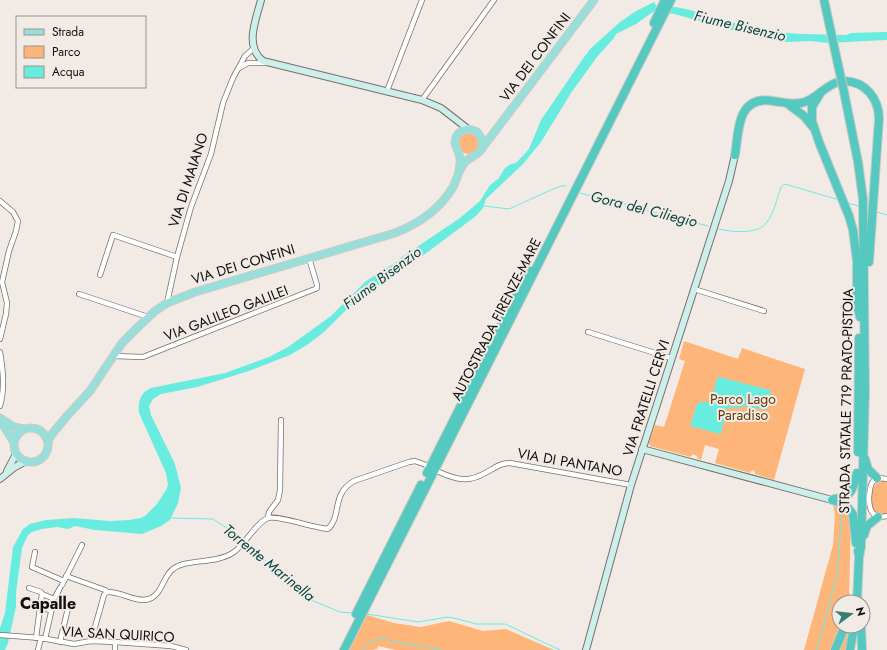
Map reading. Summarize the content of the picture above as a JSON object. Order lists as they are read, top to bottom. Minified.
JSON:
{"streets":{"highway":["AUTOSTRADA FIRENZE-MARE","STRADA STATALE 719 PRATO-PISTOIA"],"main road":["VIA DEI CONFINI"],"street":["VIA DI MAIANO","VIA GALILEO GALILEI","VIA FRATELLI CERVI","VIA DI PANTANO","VIA SAN QUIRICO"]},"crossings":[["VIA DEI CONFINI","VIA DI MAIANO"],["VIA DEI CONFINI","VIA GALILEO GALILEI"],["VIA FRATELLI CERVI","VIA DI PANTANO"]],"districts":["Capalle"],"water":["Fiume Bisenzio","Gora del Ciliegio","Torrente Marinella"],"parks":["Parco Lago Paradiso"],"legend":["Strada","Parco","Acqua"],"north":"right"}
